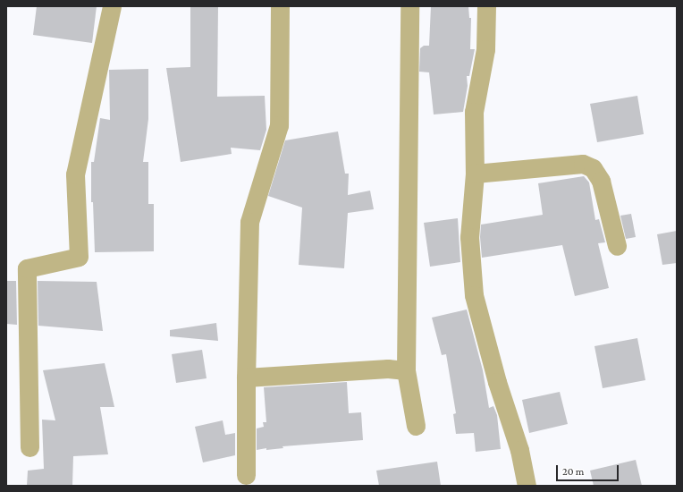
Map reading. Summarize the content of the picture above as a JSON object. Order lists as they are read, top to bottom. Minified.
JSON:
{"scale_bar":"20 m"}
